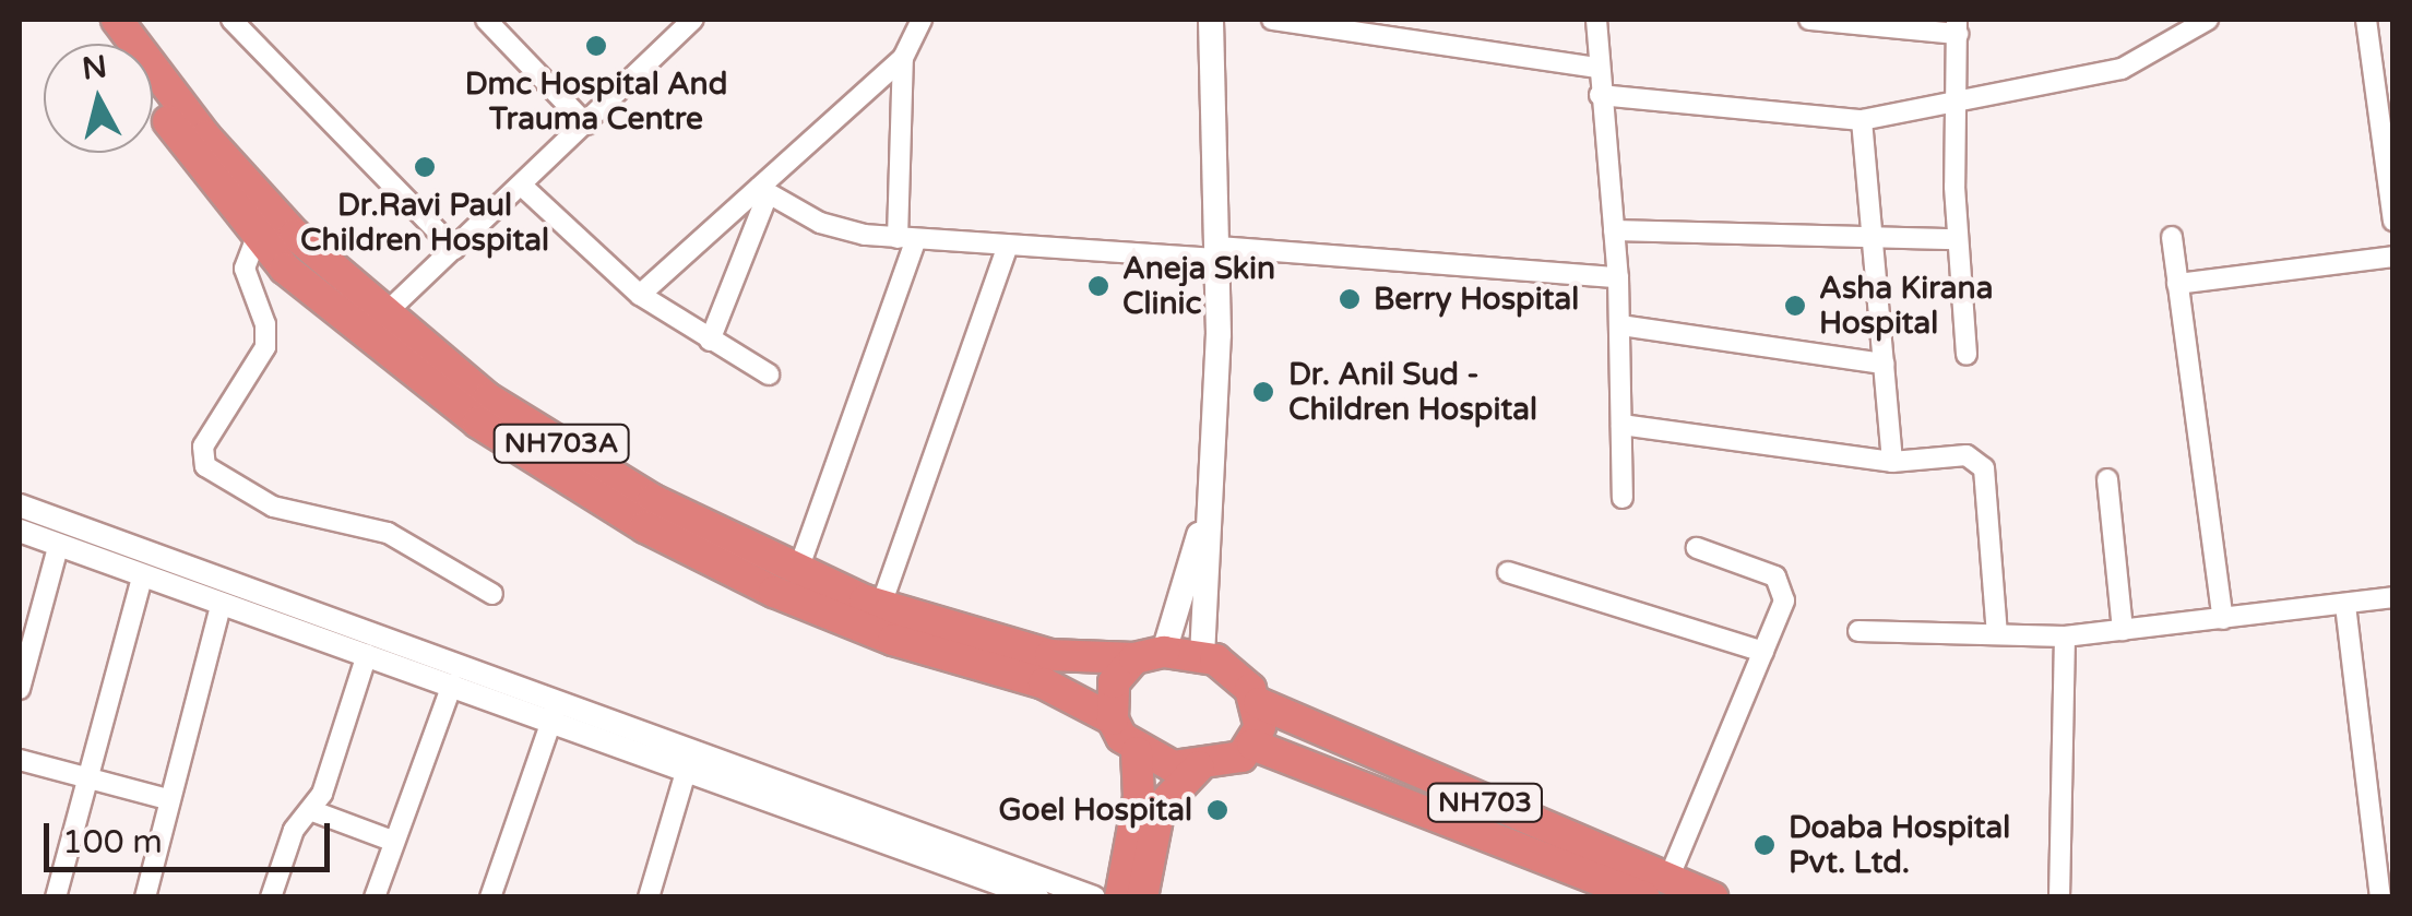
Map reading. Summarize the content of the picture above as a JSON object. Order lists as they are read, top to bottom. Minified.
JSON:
{"streets":{"highway":["NH703A","NH703"]},"crossings":[["NH703A","NH703"]],"places":["Dmc Hospital And Trauma Centre","Dr.Ravi Paul Children Hospital","Aneja Skin Clinic","Berry Hospital","Asha Kirana Hospital","Dr. Anil Sud - Children Hospital","Goel Hospital","Doaba Hospital Pvt. Ltd."],"scale_bar":"100 m","north":"top"}
